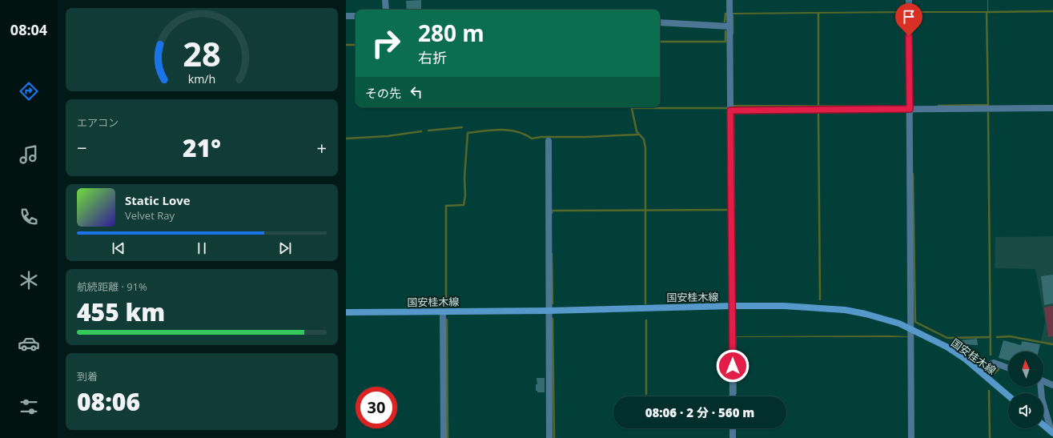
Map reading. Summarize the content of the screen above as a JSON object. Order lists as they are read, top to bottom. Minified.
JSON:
{"streets":{"main road":["国安桂木線"]},"north":"top","page":{"tabs":"08:04","turn":["280 m","右折"],"then":"その先","tile":["エアコン",["航続距離 · 91%","455 km"],["到着","08:06"]],"heat":["−","21°","+"],"song":["Static Love","Velvet Ray"],"limit":"30","trip":"08:06 · 2 分 · 560 m","gauge":["28","km/h"]}}
